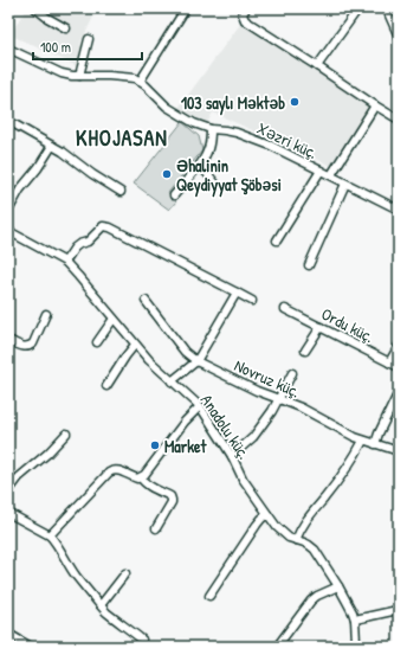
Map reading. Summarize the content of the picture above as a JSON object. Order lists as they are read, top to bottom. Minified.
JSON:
{"streets":{"street":["Xəzri küç.","Ordu küç.","Novruz küç.","Anadolu küç."]},"districts":["KHOJASAN"],"places":["103 saylı Məktəb","Əhalinin Qeydiyyat Şöbəsi","Market"],"scale_bar":"100 m"}
